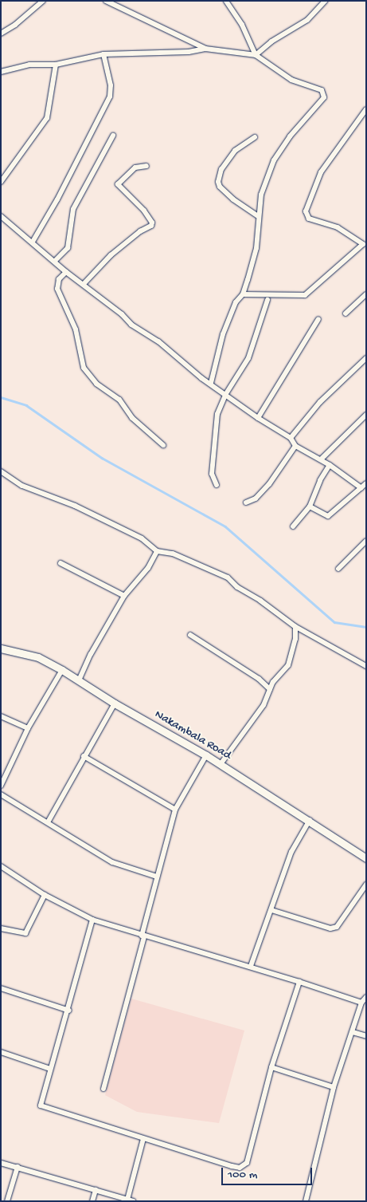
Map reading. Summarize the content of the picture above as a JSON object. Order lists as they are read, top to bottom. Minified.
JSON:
{"streets":{"main road":["Nakambala Road"]},"scale_bar":"100 m"}
